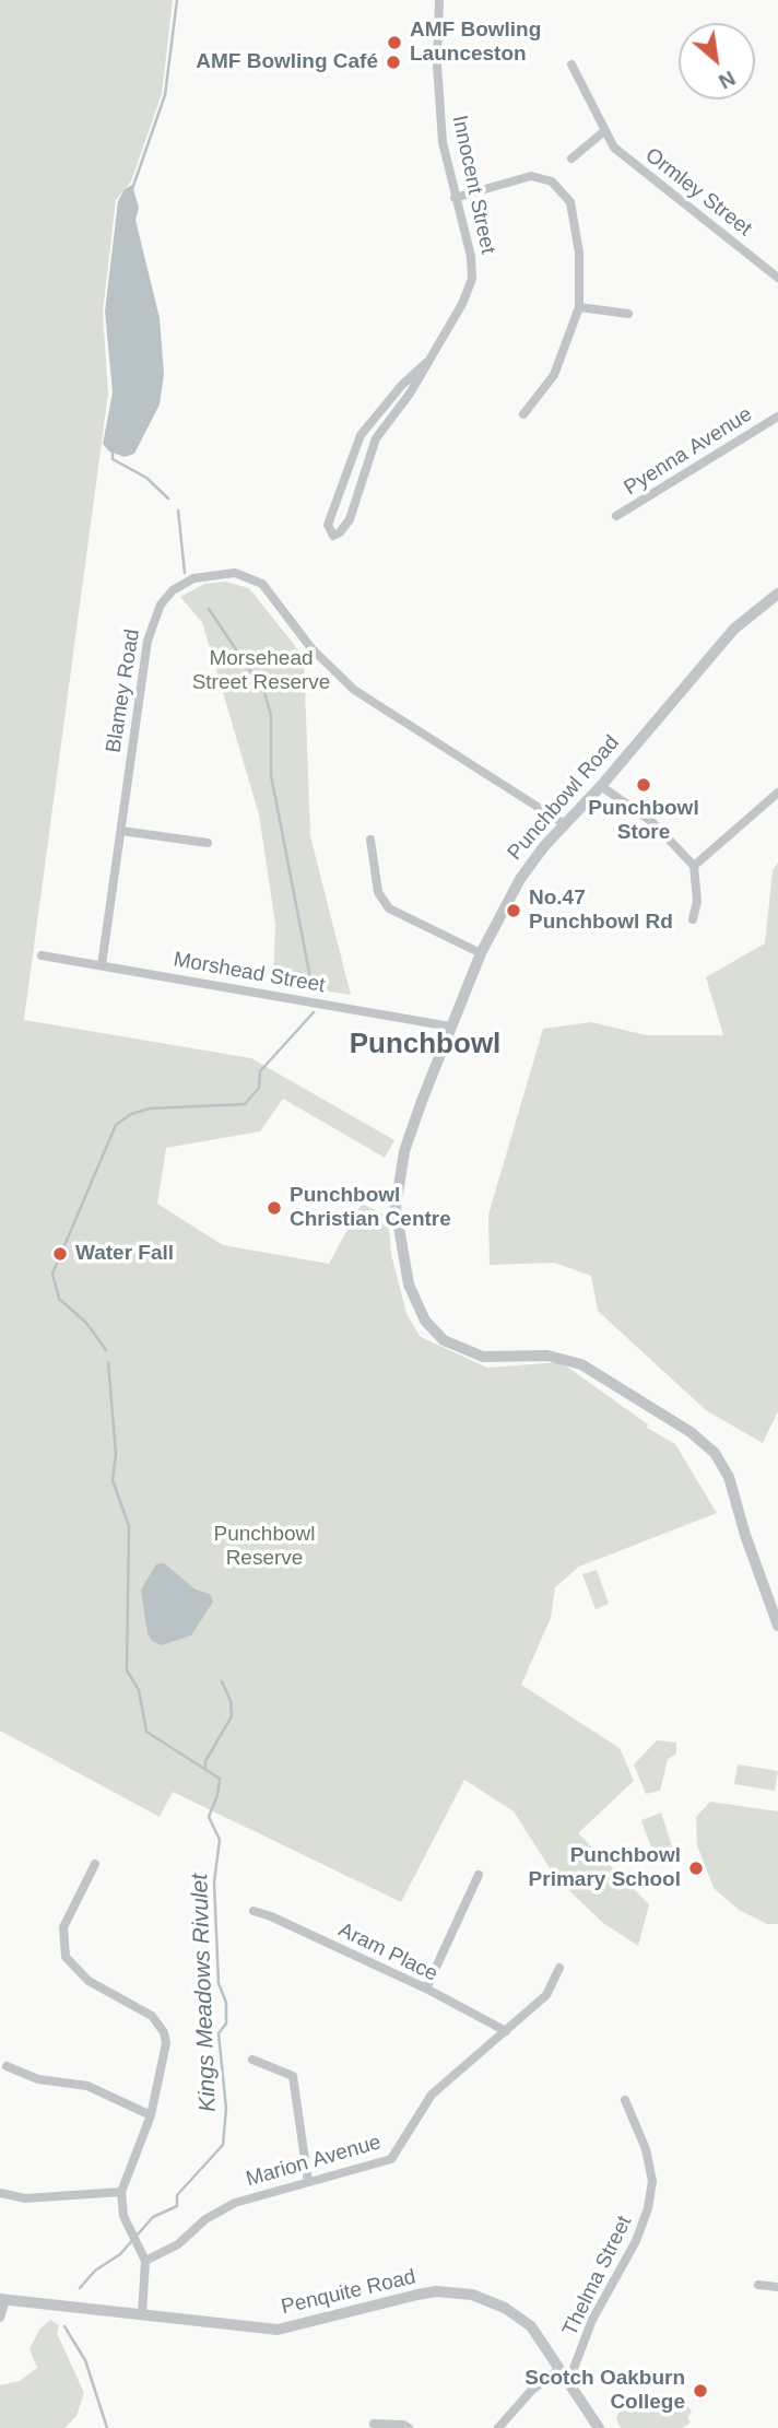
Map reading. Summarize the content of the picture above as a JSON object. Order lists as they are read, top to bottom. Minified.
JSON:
{"streets":{"street":["Innocent Street","Ormley Street","Pyenna Avenue","Blamey Road","Punchbowl Road","Morshead Street","Aram Place","Marion Avenue","Thelma Street","Penquite Road"]},"crossings":[["Blamey Road","Punchbowl Road"],["Blamey Road","Morshead Street"],["Punchbowl Road","Morshead Street"],["Aram Place","Marion Avenue"],["Thelma Street","Penquite Road"]],"districts":["Punchbowl"],"water":["Kings Meadows Rivulet"],"parks":["Morsehead Street Reserve","Punchbowl Reserve"],"places":["AMF Bowling Launceston","AMF Bowling Café","Punchbowl Store","No.47 Punchbowl Rd","Punchbowl Christian Centre","Water Fall","Punchbowl Primary School","Scotch Oakburn College"],"north":"bottom right"}
